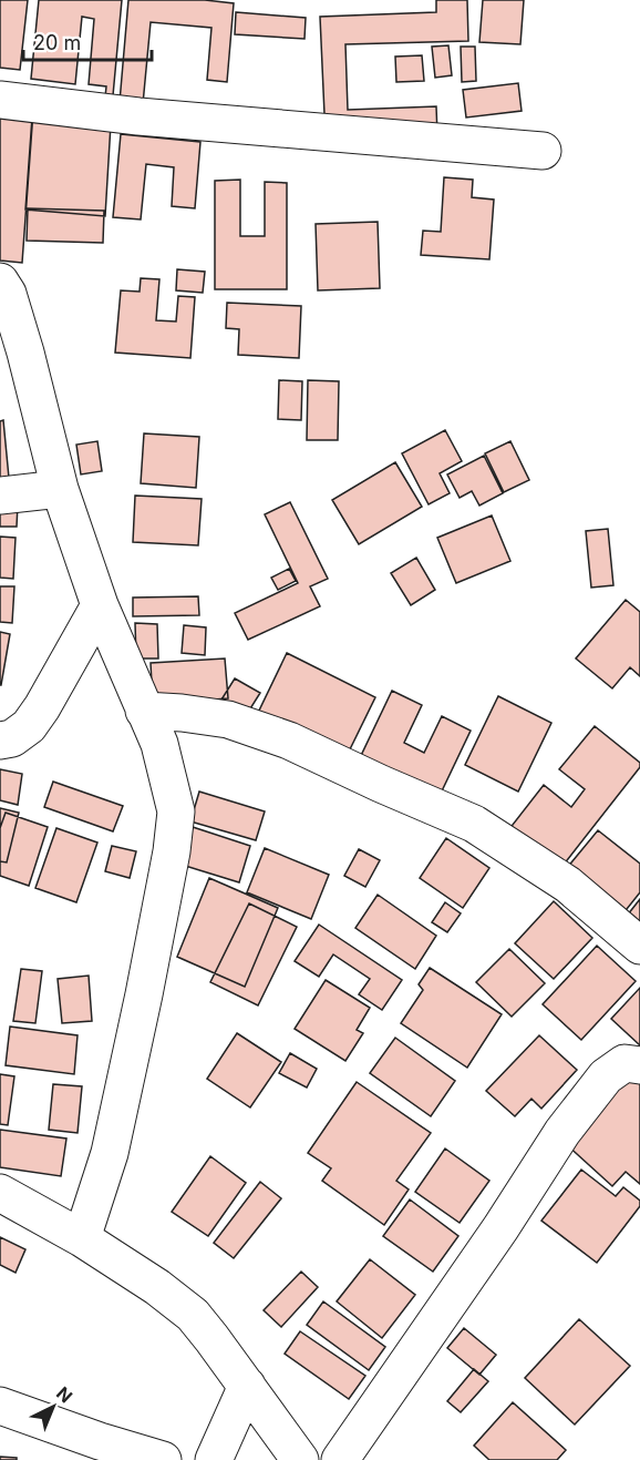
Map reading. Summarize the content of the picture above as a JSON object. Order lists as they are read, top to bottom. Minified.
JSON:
{"scale_bar":"20 m","north":"top right"}
